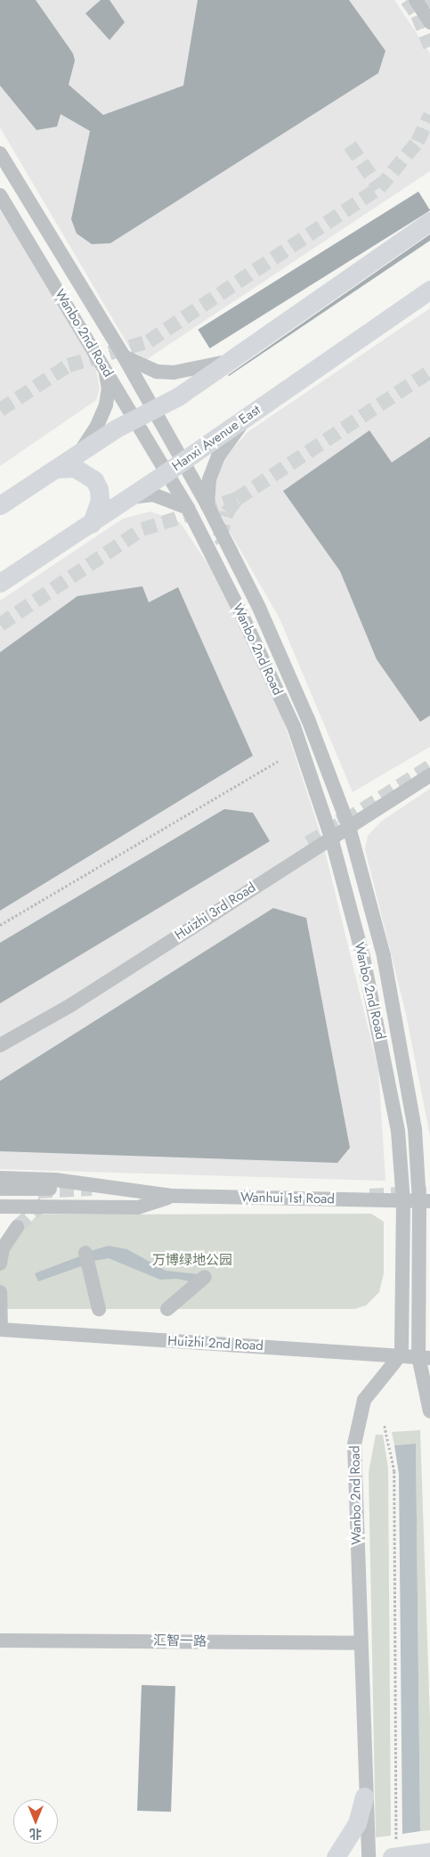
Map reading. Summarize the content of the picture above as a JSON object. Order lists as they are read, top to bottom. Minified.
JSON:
{"streets":{"main road":["Hanxi Avenue East"],"street":["Wanbo 2nd Road","Huizhi 3rd Road","Wanhui 1st Road","Huizhi 2nd Road","汇智一路"]},"crossings":[["Wanbo 2nd Road","Hanxi Avenue East"],["Wanbo 2nd Road","Huizhi 3rd Road"],["Wanbo 2nd Road","Wanhui 1st Road"],["Wanbo 2nd Road","Huizhi 2nd Road"],["Wanbo 2nd Road","汇智一路"]],"parks":["万博绿地公园"],"north":"bottom"}
